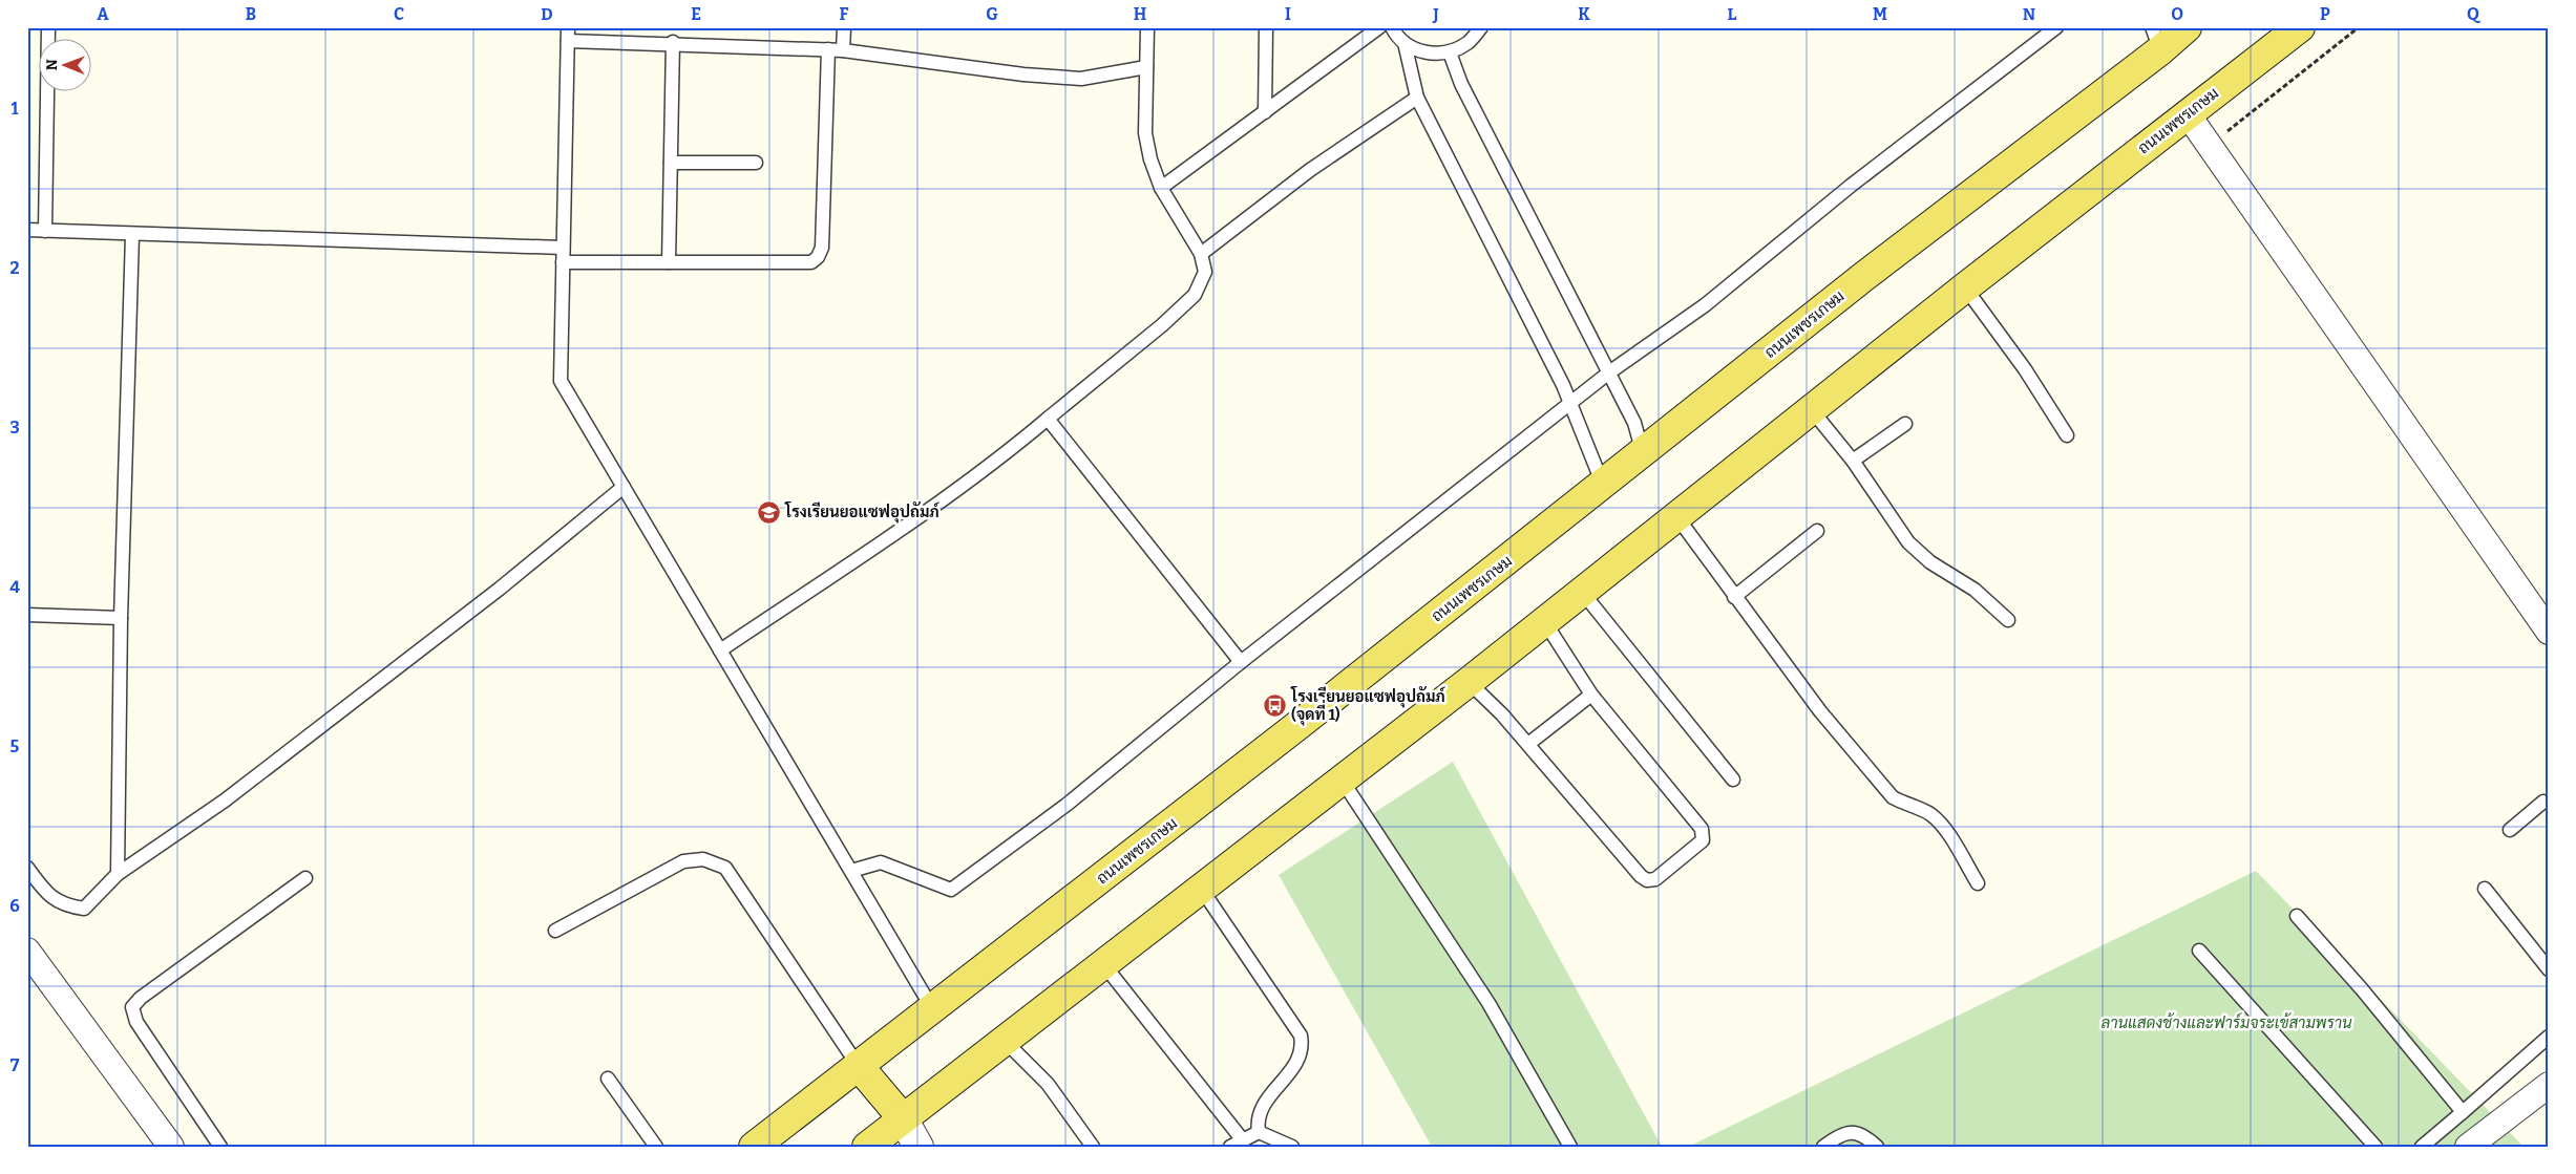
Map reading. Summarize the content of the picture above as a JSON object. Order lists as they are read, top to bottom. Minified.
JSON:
{"streets":{"main road":["ถนนเพชรเกษม"]},"parks":["ลานแสดงช้างและฟาร์มจระเข้สามพราน"],"places":{"school or university":["โรงเรียนยอแซฟอุปถัมภ์"],"bus stop":["โรงเรียนยอแซฟอุปถัมภ์ (จุดที่ 1)"]},"north":"left","grid":{"columns":["A","B","C","D","E","F","G","H","I","J","K","L","M","N","O","P","Q"],"rows":["1","2","3","4","5","6","7"]}}
